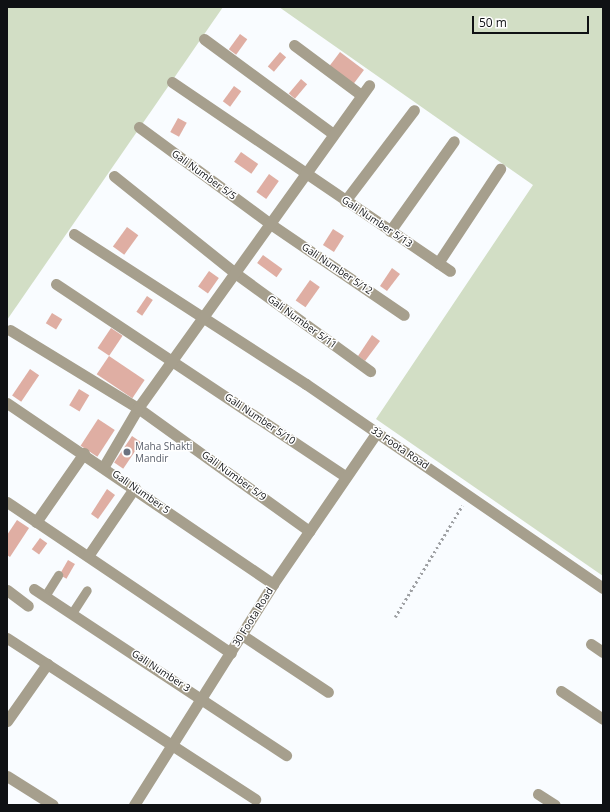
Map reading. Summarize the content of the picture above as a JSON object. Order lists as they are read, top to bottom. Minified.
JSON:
{"streets":{"street":["Gali Number 5/5","Gali Number 5/13","Gali Number 5/12","Gali Number 5/11","Gali Number 5/10","33 Foota Road","Gali Number 5/9","Gali Number 5","30 Foota Road","Gali Number 3"]},"crossings":[["Gali Number 5/5","Gali Number 5/12"],["Gali Number 5/10","30 Foota Road"],["33 Foota Road","30 Foota Road"],["Gali Number 5/9","30 Foota Road"],["Gali Number 5","30 Foota Road"],["30 Foota Road","Gali Number 3"]],"places":["Maha Shakti Mandir"],"scale_bar":"50 m"}
